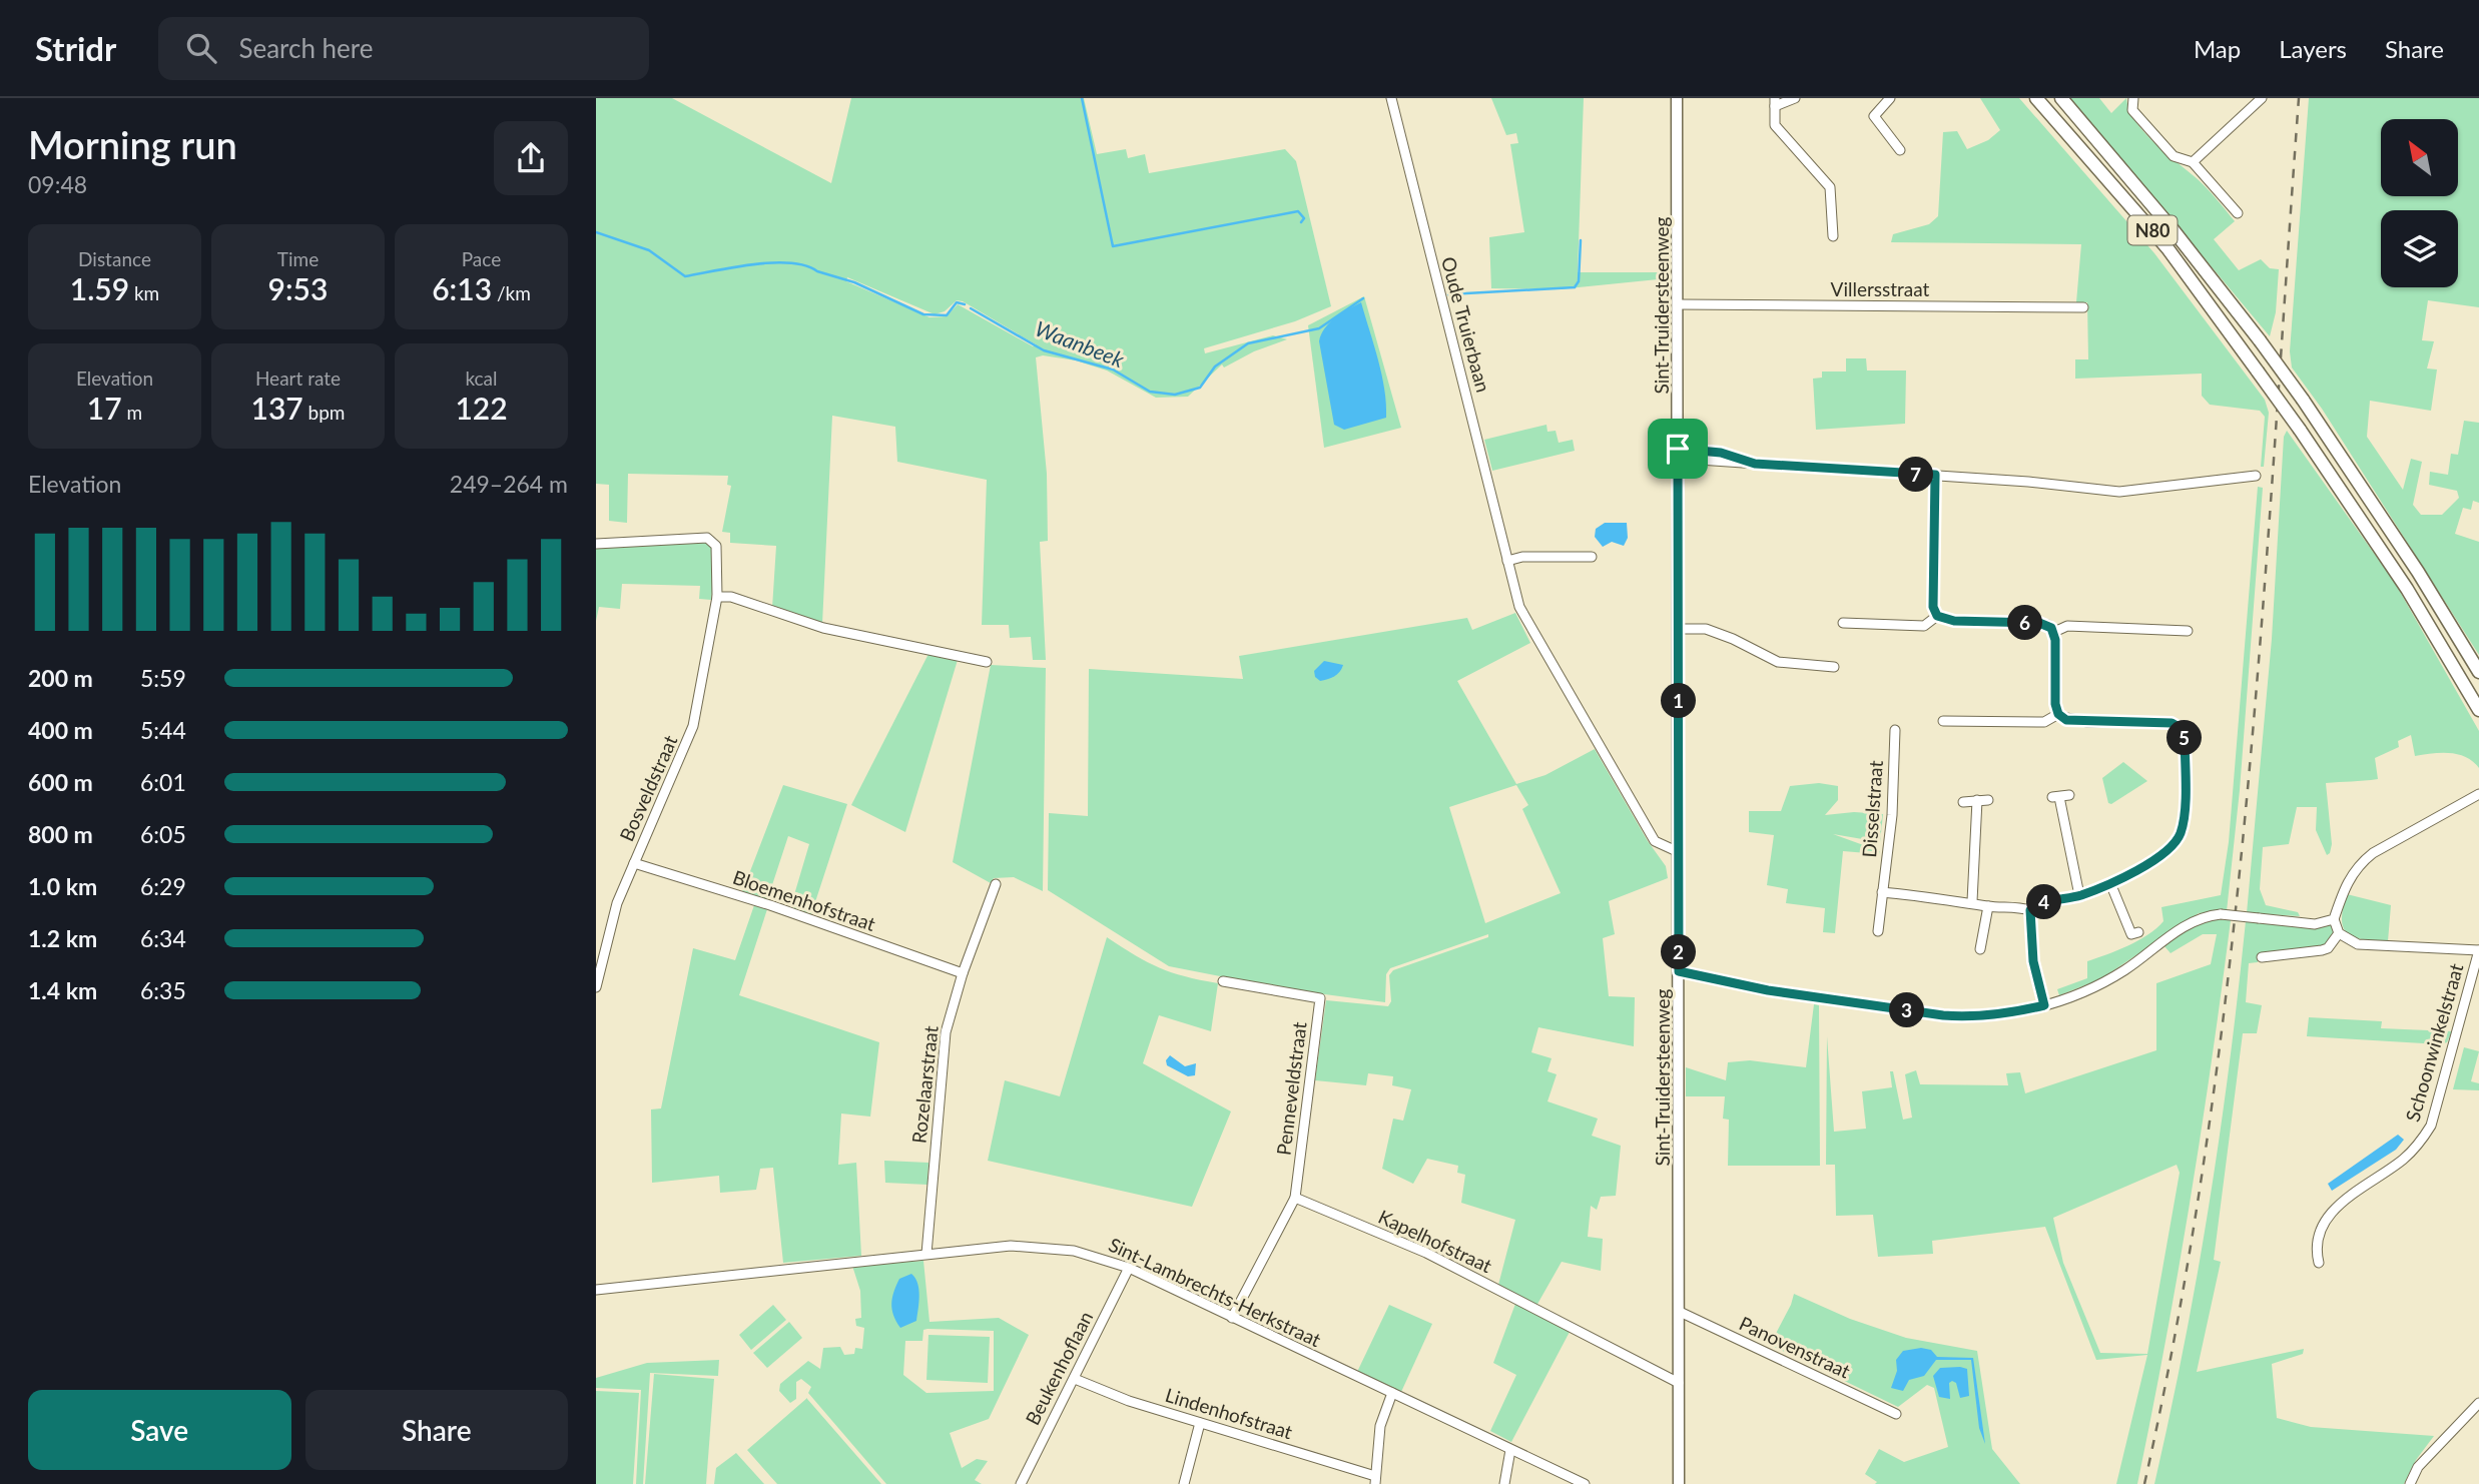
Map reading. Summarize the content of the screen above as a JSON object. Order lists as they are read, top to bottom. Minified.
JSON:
{"streets":{"highway":["N80"],"main road":["Sint-Truidersteenweg"],"street":["Villersstraat","Oude Truierbaan","Bosveldstraat","Disselstraat","Bloemenhofstraat","Schoonwinkelstraat","Rozelaarstraat","Penneveldstraat","Kapelhofstraat","Sint-Lambrechts-Herkstraat","Panovenstraat","Beukenhoflaan","Lindenhofstraat"]},"crossings":[["Villersstraat","Sint-Truidersteenweg"],["Sint-Truidersteenweg","Oude Truierbaan"],["Sint-Truidersteenweg","Kapelhofstraat"],["Sint-Truidersteenweg","Panovenstraat"],["Bosveldstraat","Bloemenhofstraat"],["Bloemenhofstraat","Rozelaarstraat"],["Rozelaarstraat","Sint-Lambrechts-Herkstraat"],["Penneveldstraat","Kapelhofstraat"],["Sint-Lambrechts-Herkstraat","Beukenhoflaan"],["Beukenhoflaan","Lindenhofstraat"]],"water":["Waanbeek"],"north":"top left","page":{"header":"Stridr","search":"Search here","nav":["Map","Layers","Share"],"heading":["Morning run","09:48"],"stats":[["Distance","1.59 km"],["Time","9:53"],["Pace","6:13 /km"],["Elevation","17 m"],["Heart rate","137 bpm"],["kcal","122"]],"chart":["Elevation","249–264 m"],"pins":["7","6","1","5","4","2","3"],"list":[{"name":"200 m","note":"5:59"},{"name":"400 m","note":"5:44"},{"name":"600 m","note":"6:01"},{"name":"800 m","note":"6:05"},{"name":"1.0 km","note":"6:29"},{"name":"1.2 km","note":"6:34"},{"name":"1.4 km","note":"6:35"}],"buttons":["Save","Share"]}}
